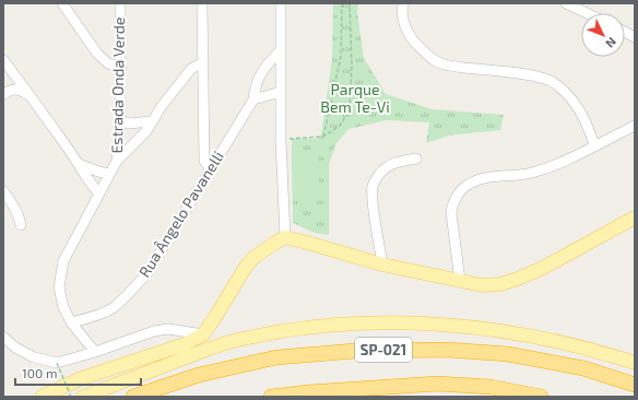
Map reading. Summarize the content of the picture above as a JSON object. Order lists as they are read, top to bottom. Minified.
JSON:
{"streets":{"highway":["SP-021"],"street":["Estrada Onda Verde","Rua Ângelo Pavanelli"]},"crossings":[["Estrada Onda Verde","Rua Ângelo Pavanelli"]],"parks":["Parque Bem Te-Vi"],"scale_bar":"100 m","north":"bottom right"}
